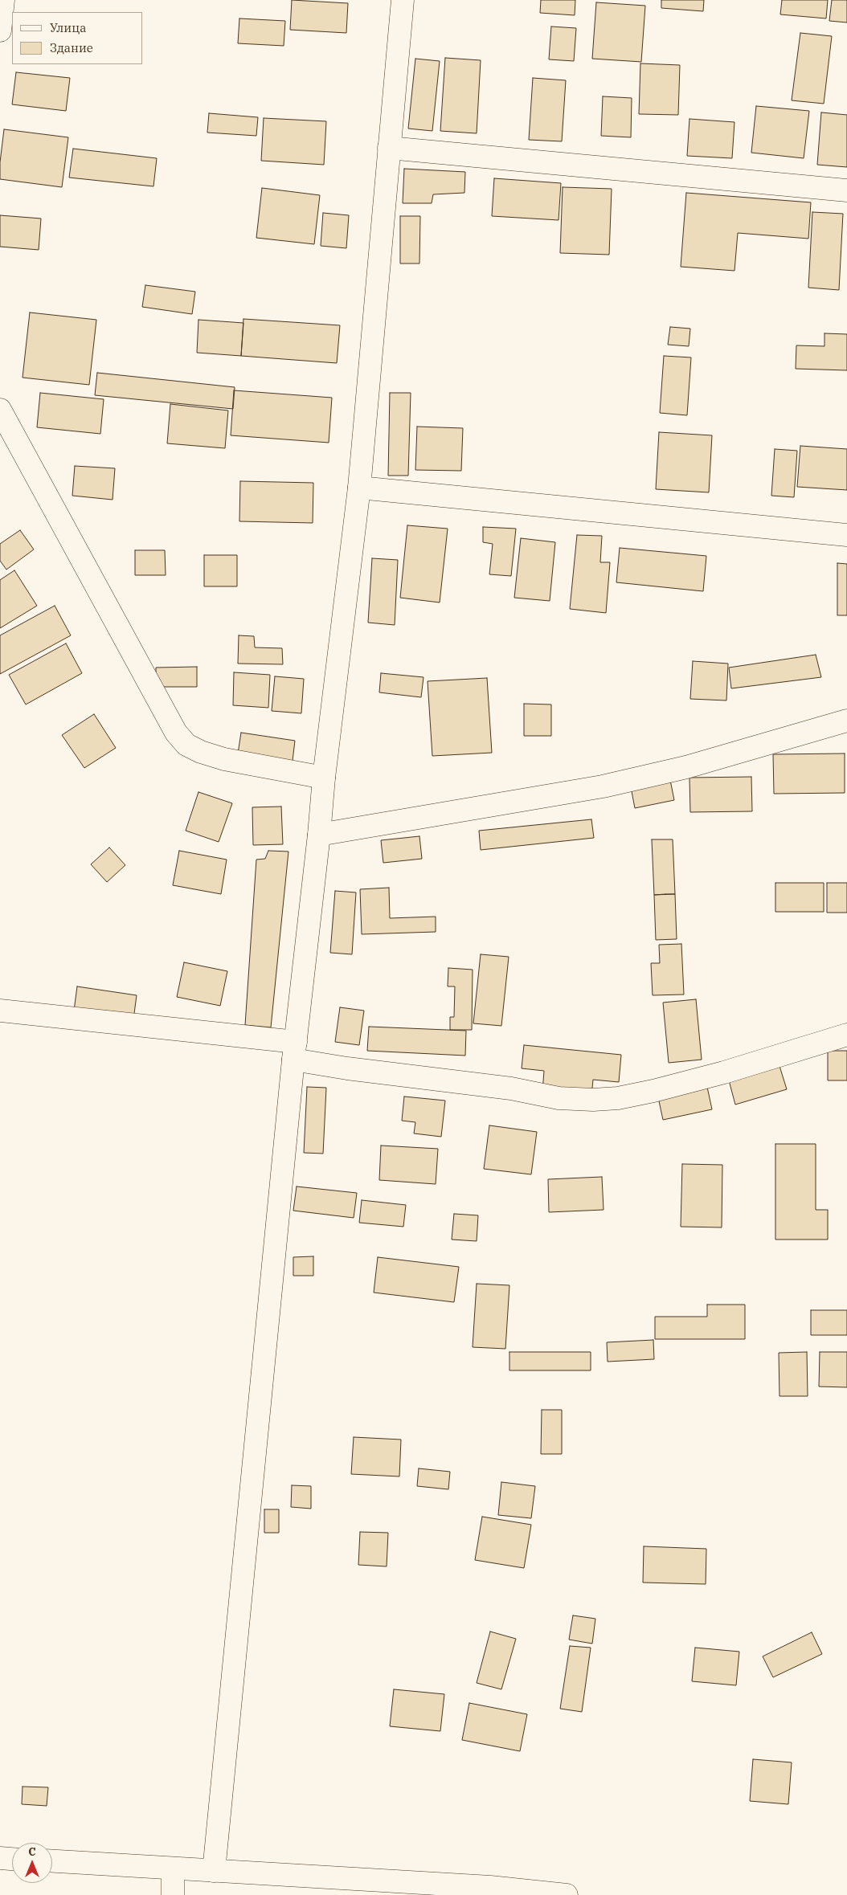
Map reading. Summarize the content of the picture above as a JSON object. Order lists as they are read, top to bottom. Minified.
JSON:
{"legend":["Улица","Здание"],"north":"top"}
